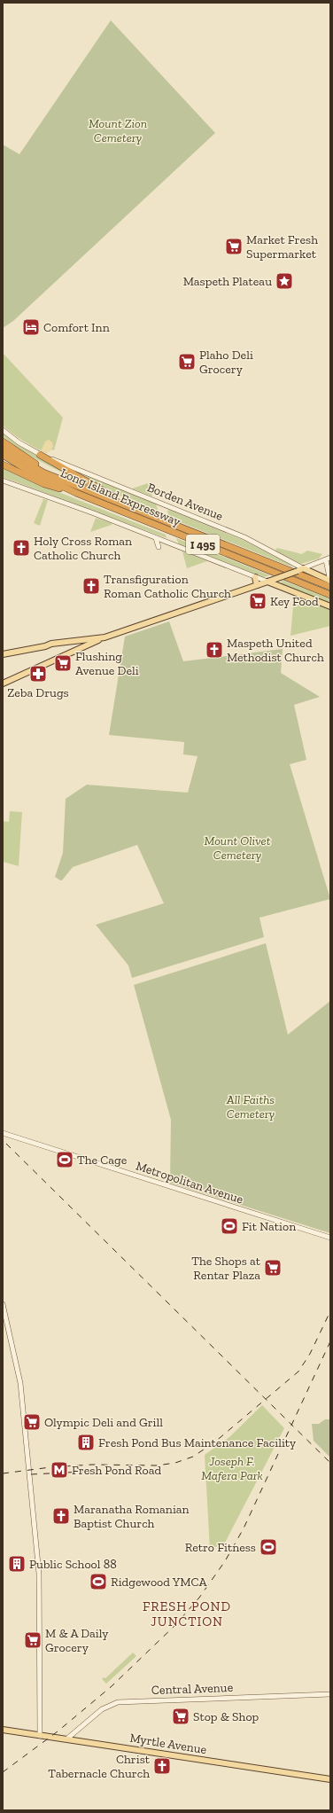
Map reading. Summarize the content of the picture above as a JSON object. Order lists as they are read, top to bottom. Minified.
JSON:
{"streets":{"highway":["Long Island Expressway","I 495"],"main road":["Borden Avenue","Metropolitan Avenue","Central Avenue","Myrtle Avenue"]},"crossings":[["Central Avenue","Myrtle Avenue"]],"districts":["FRESH POND JUNCTION"],"parks":["Mount Zion Cemetery","Mount Olivet Cemetery","All Faiths Cemetery","Joseph F. Mafera Park"],"places":{"supermarket":["Market Fresh Supermarket","Plaho Deli Grocery","Key Food","Flushing Avenue Deli","The Shops at Rentar Plaza","Olympic Deli and Grill","M & A Daily Grocery","Stop & Shop"],"place":["Maspeth Plateau"],"hotel":["Comfort Inn"],"church":["Holy Cross Roman Catholic Church","Transfiguration Roman Catholic Church","Maspeth United Methodist Church","Maranatha Romanian Baptist Church","Christ Tabernacle Church"],"pharmacy":["Zeba Drugs"],"sports":["The Cage","Fit Nation","Retro Fitness","Ridgewood YMCA"],"building":["Fresh Pond Bus Maintenance Facility","Public School 88"],"metro station":["Fresh Pond Road"]}}
